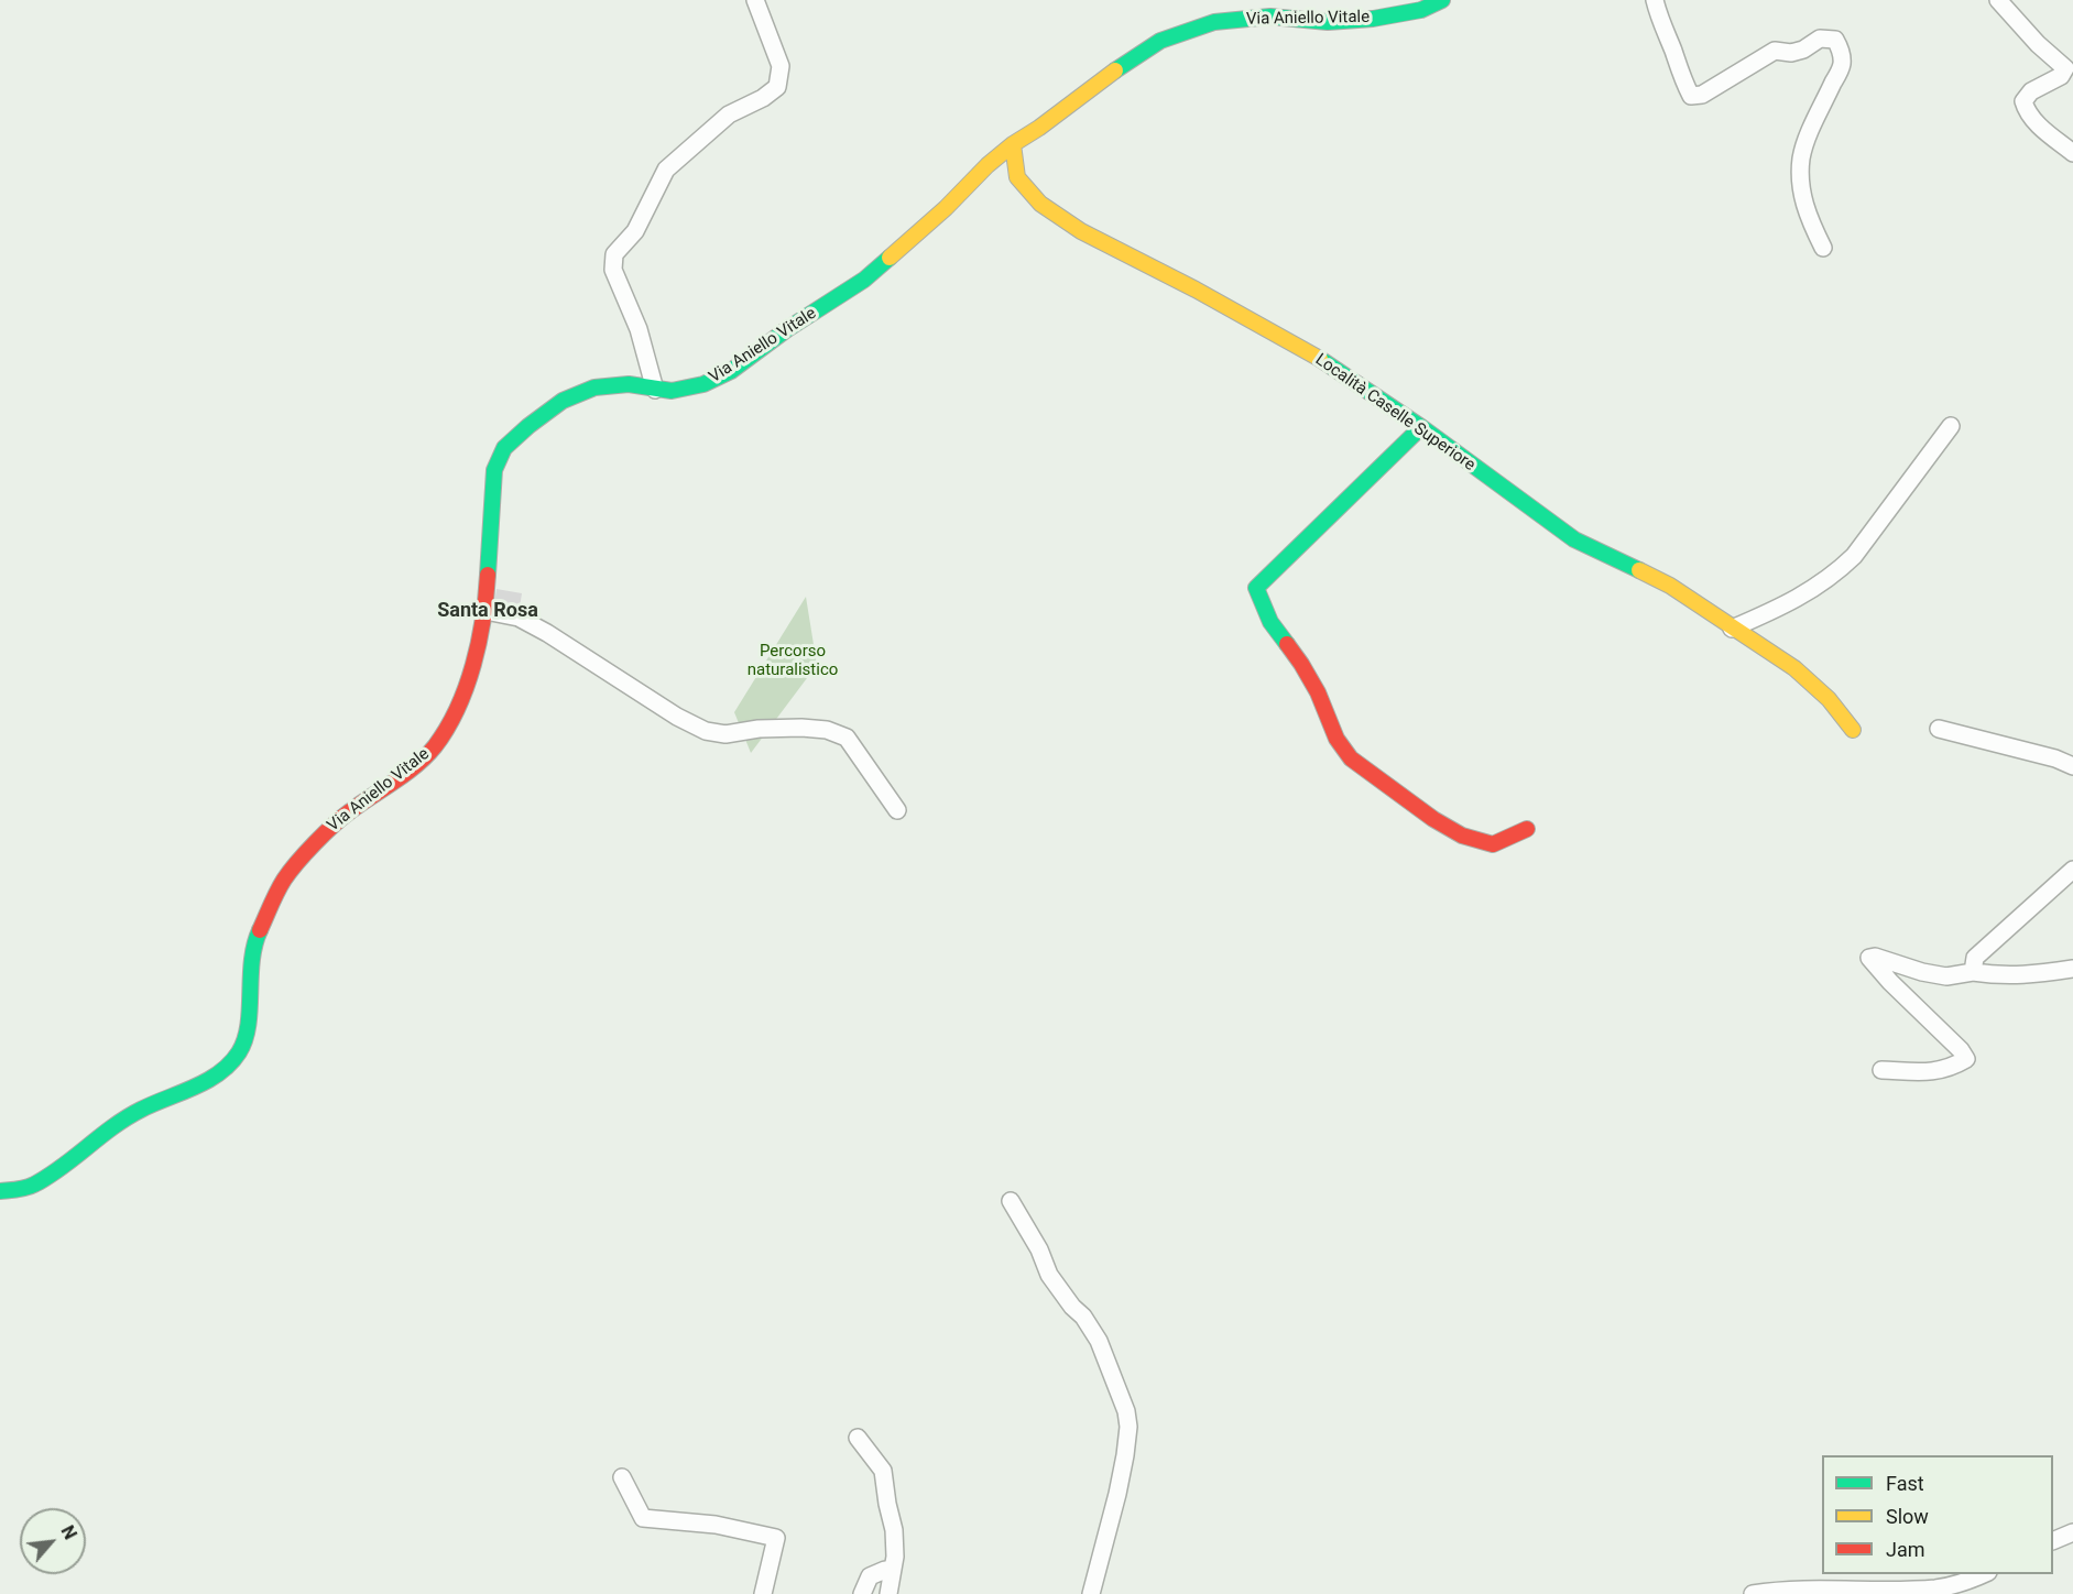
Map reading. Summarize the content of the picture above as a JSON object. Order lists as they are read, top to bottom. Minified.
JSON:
{"streets":{"street":["Via Aniello Vitale","Località Caselle Superiore"]},"crossings":[["Via Aniello Vitale","Località Caselle Superiore"]],"districts":["Santa Rosa"],"parks":["Percorso naturalistico"],"legend":["Fast","Slow","Jam"],"north":"top right"}
